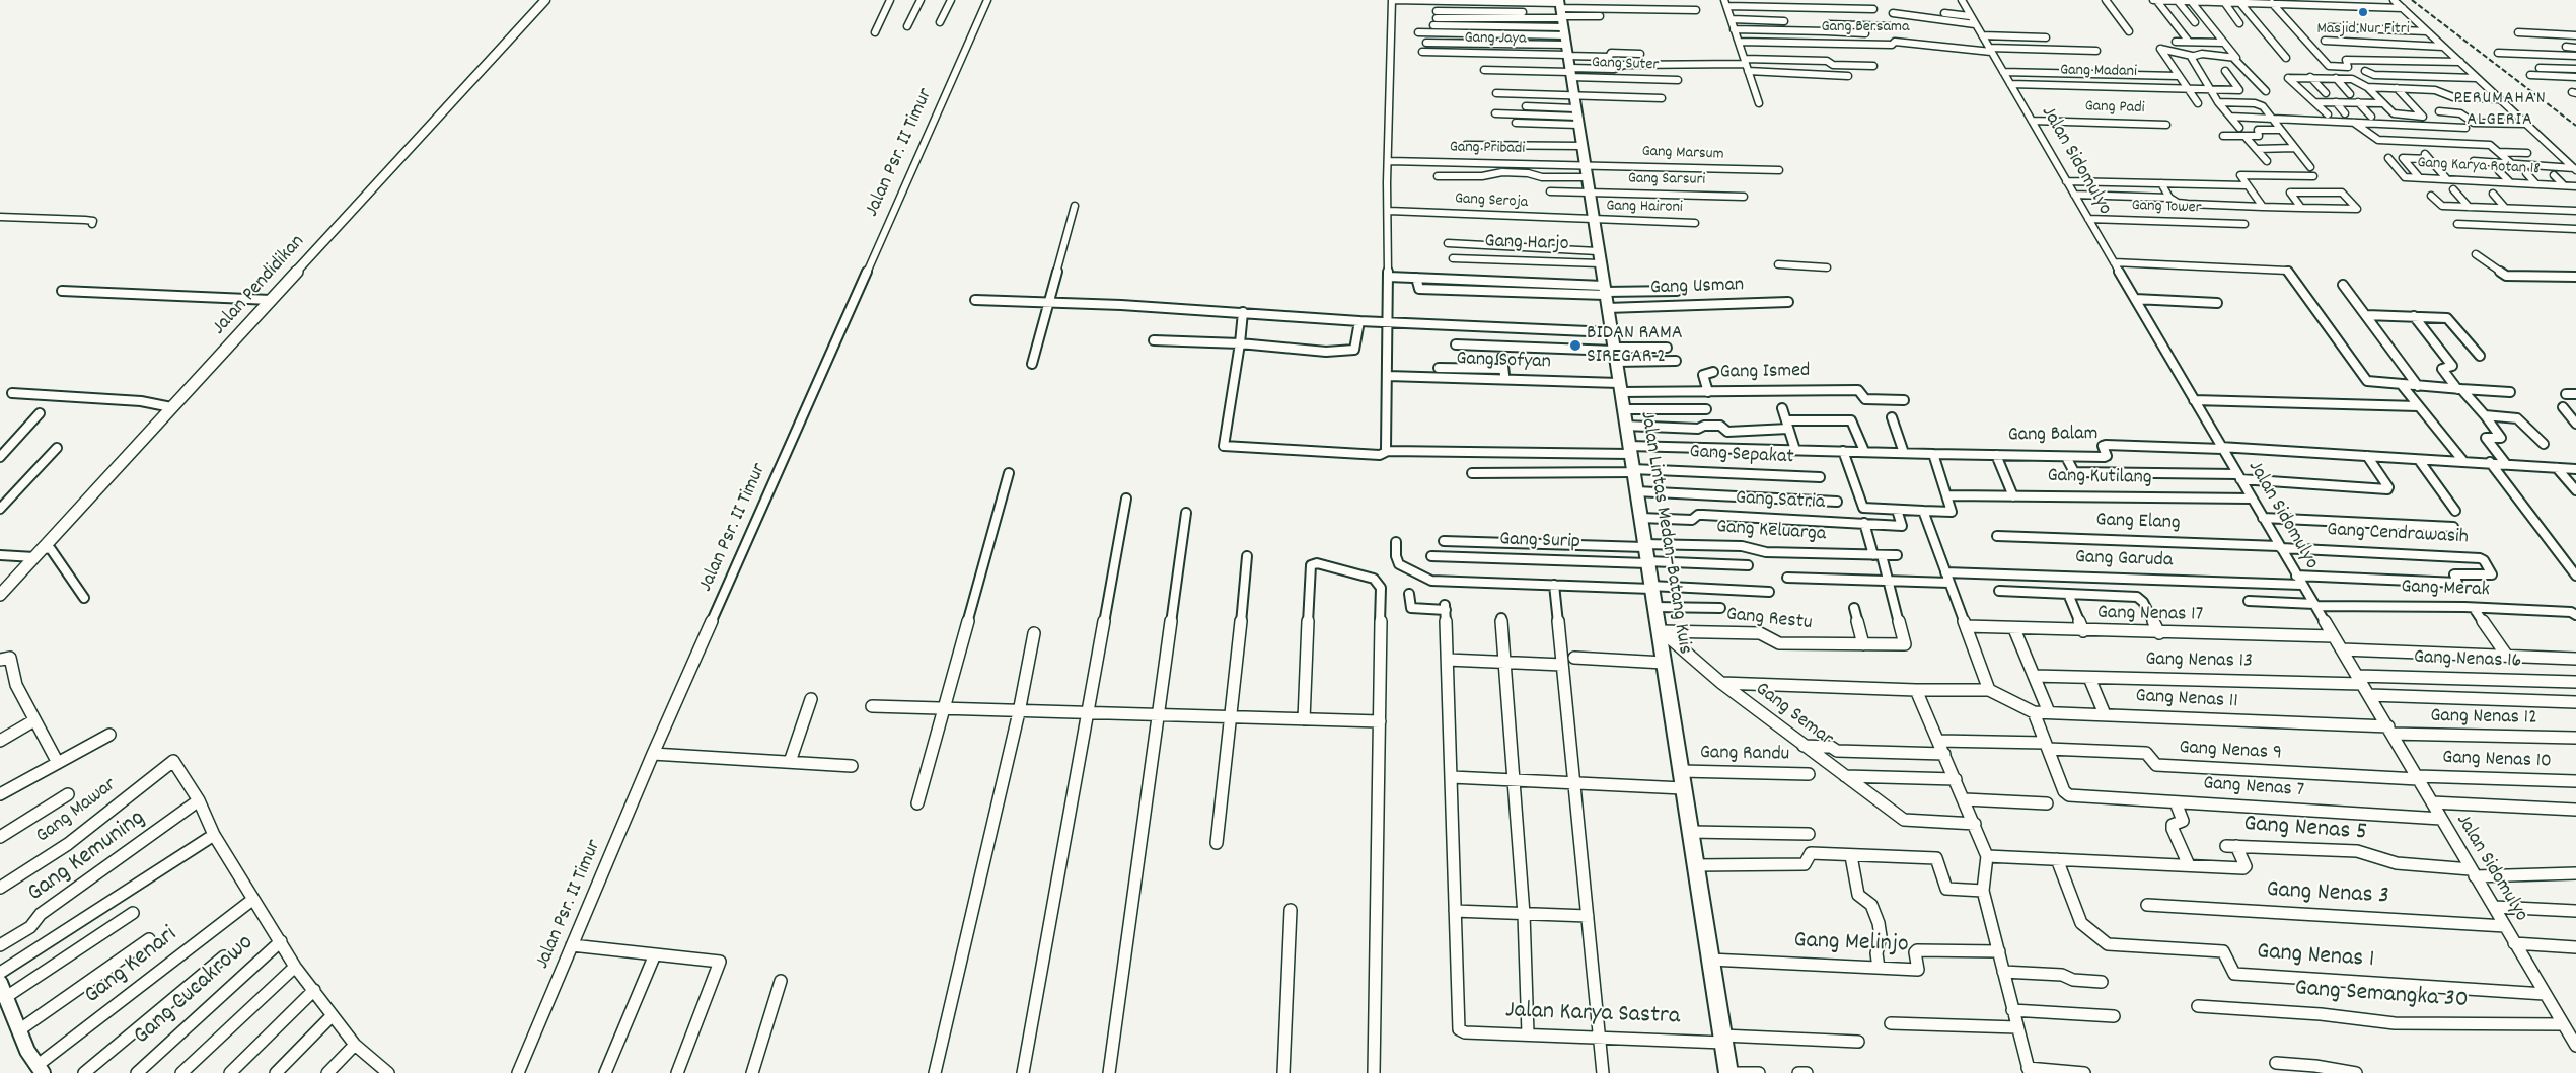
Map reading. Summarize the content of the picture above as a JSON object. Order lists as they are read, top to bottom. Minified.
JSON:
{"streets":{"highway":["Jalan Lintas Medan–Batang Kuis"],"main road":["Jalan Pendidikan"],"street":["Gang Bersama","Gang Jaya","Gang Suter","Gang Madani","Gang Padi","Gang Pribadi","Jalan Psr. II Timur","Gang Marsum","Jalan Sidomulyo","Gang Karya Rotan 18","Gang Sarsuri","Gang Seroja","Gang Haironi","Gang Tower","Gang Harjo","Gang Usman","Gang Sofyan","Gang Ismed","Gang Balam","Gang Sepakat","Gang Kutilang","Gang Satria","Gang Elang","Gang Keluarga","Gang Cendrawasih","Gang Surip","Gang Garuda","Gang Merak","Gang Nenas 17","Gang Restu","Gang Nenas 16","Gang Nenas 13","Gang Nenas 11","Gang Semar","Gang Nenas 12","Gang Nenas 9","Gang Randu","Gang Nenas 10","Gang Nenas 7","Gang Mawar","Gang Nenas 5","Gang Kemuning","Gang Nenas 3","Gang Melinjo","Gang Nenas 1","Gang Kenari","Gang Cucakrowo","Gang Semangka 30","Jalan Karya Sastra"]},"crossings":[["Gang Bersama","Jalan Sidomulyo"],["Gang Jaya","Gang Suter"],["Gang Jaya","Jalan Lintas Medan–Batang Kuis"],["Gang Suter","Jalan Lintas Medan–Batang Kuis"],["Gang Madani","Jalan Sidomulyo"],["Gang Padi","Jalan Sidomulyo"],["Gang Pribadi","Gang Marsum"],["Gang Pribadi","Jalan Lintas Medan–Batang Kuis"],["Gang Marsum","Jalan Lintas Medan–Batang Kuis"],["Jalan Sidomulyo","Gang Tower"],["Jalan Sidomulyo","Gang Balam"],["Jalan Sidomulyo","Gang Kutilang"],["Jalan Sidomulyo","Gang Elang"],["Jalan Sidomulyo","Gang Cendrawasih"],["Jalan Sidomulyo","Gang Garuda"],["Jalan Sidomulyo","Gang Merak"],["Jalan Sidomulyo","Gang Nenas 17"],["Jalan Sidomulyo","Gang Nenas 16"],["Jalan Sidomulyo","Gang Nenas 13"],["Jalan Sidomulyo","Gang Nenas 11"],["Jalan Sidomulyo","Gang Nenas 12"],["Jalan Sidomulyo","Gang Nenas 9"],["Jalan Sidomulyo","Gang Nenas 10"],["Jalan Sidomulyo","Gang Nenas 7"],["Jalan Sidomulyo","Gang Nenas 5"],["Jalan Sidomulyo","Gang Nenas 3"],["Jalan Sidomulyo","Gang Nenas 1"],["Jalan Sidomulyo","Gang Semangka 30"],["Gang Sarsuri","Jalan Lintas Medan–Batang Kuis"],["Gang Seroja","Gang Haironi"],["Gang Seroja","Jalan Lintas Medan–Batang Kuis"],["Gang Haironi","Jalan Lintas Medan–Batang Kuis"],["Gang Harjo","Jalan Lintas Medan–Batang Kuis"],["Gang Usman","Jalan Lintas Medan–Batang Kuis"],["Gang Sofyan","Gang Ismed"],["Gang Sofyan","Jalan Lintas Medan–Batang Kuis"],["Gang Ismed","Jalan Lintas Medan–Batang Kuis"],["Gang Balam","Jalan Lintas Medan–Batang Kuis"],["Gang Sepakat","Jalan Lintas Medan–Batang Kuis"],["Gang Satria","Jalan Lintas Medan–Batang Kuis"],["Gang Elang","Gang Cendrawasih"],["Gang Keluarga","Jalan Lintas Medan–Batang Kuis"],["Jalan Lintas Medan–Batang Kuis","Gang Surip"],["Jalan Lintas Medan–Batang Kuis","Gang Restu"],["Jalan Lintas Medan–Batang Kuis","Gang Semar"],["Jalan Lintas Medan–Batang Kuis","Gang Randu"],["Jalan Lintas Medan–Batang Kuis","Gang Melinjo"],["Jalan Lintas Medan–Batang Kuis","Jalan Karya Sastra"],["Gang Garuda","Gang Restu"],["Gang Restu","Gang Semar"],["Gang Nenas 16","Gang Nenas 13"],["Gang Nenas 11","Gang Nenas 12"],["Gang Nenas 9","Gang Nenas 10"],["Gang Nenas 9","Gang Nenas 7"],["Gang Mawar","Gang Kemuning"]],"districts":["PERUMAHAN ALGERIA"],"places":["Masjid Nur Fitri","BIDAN RAMA SIREGAR 2"]}
